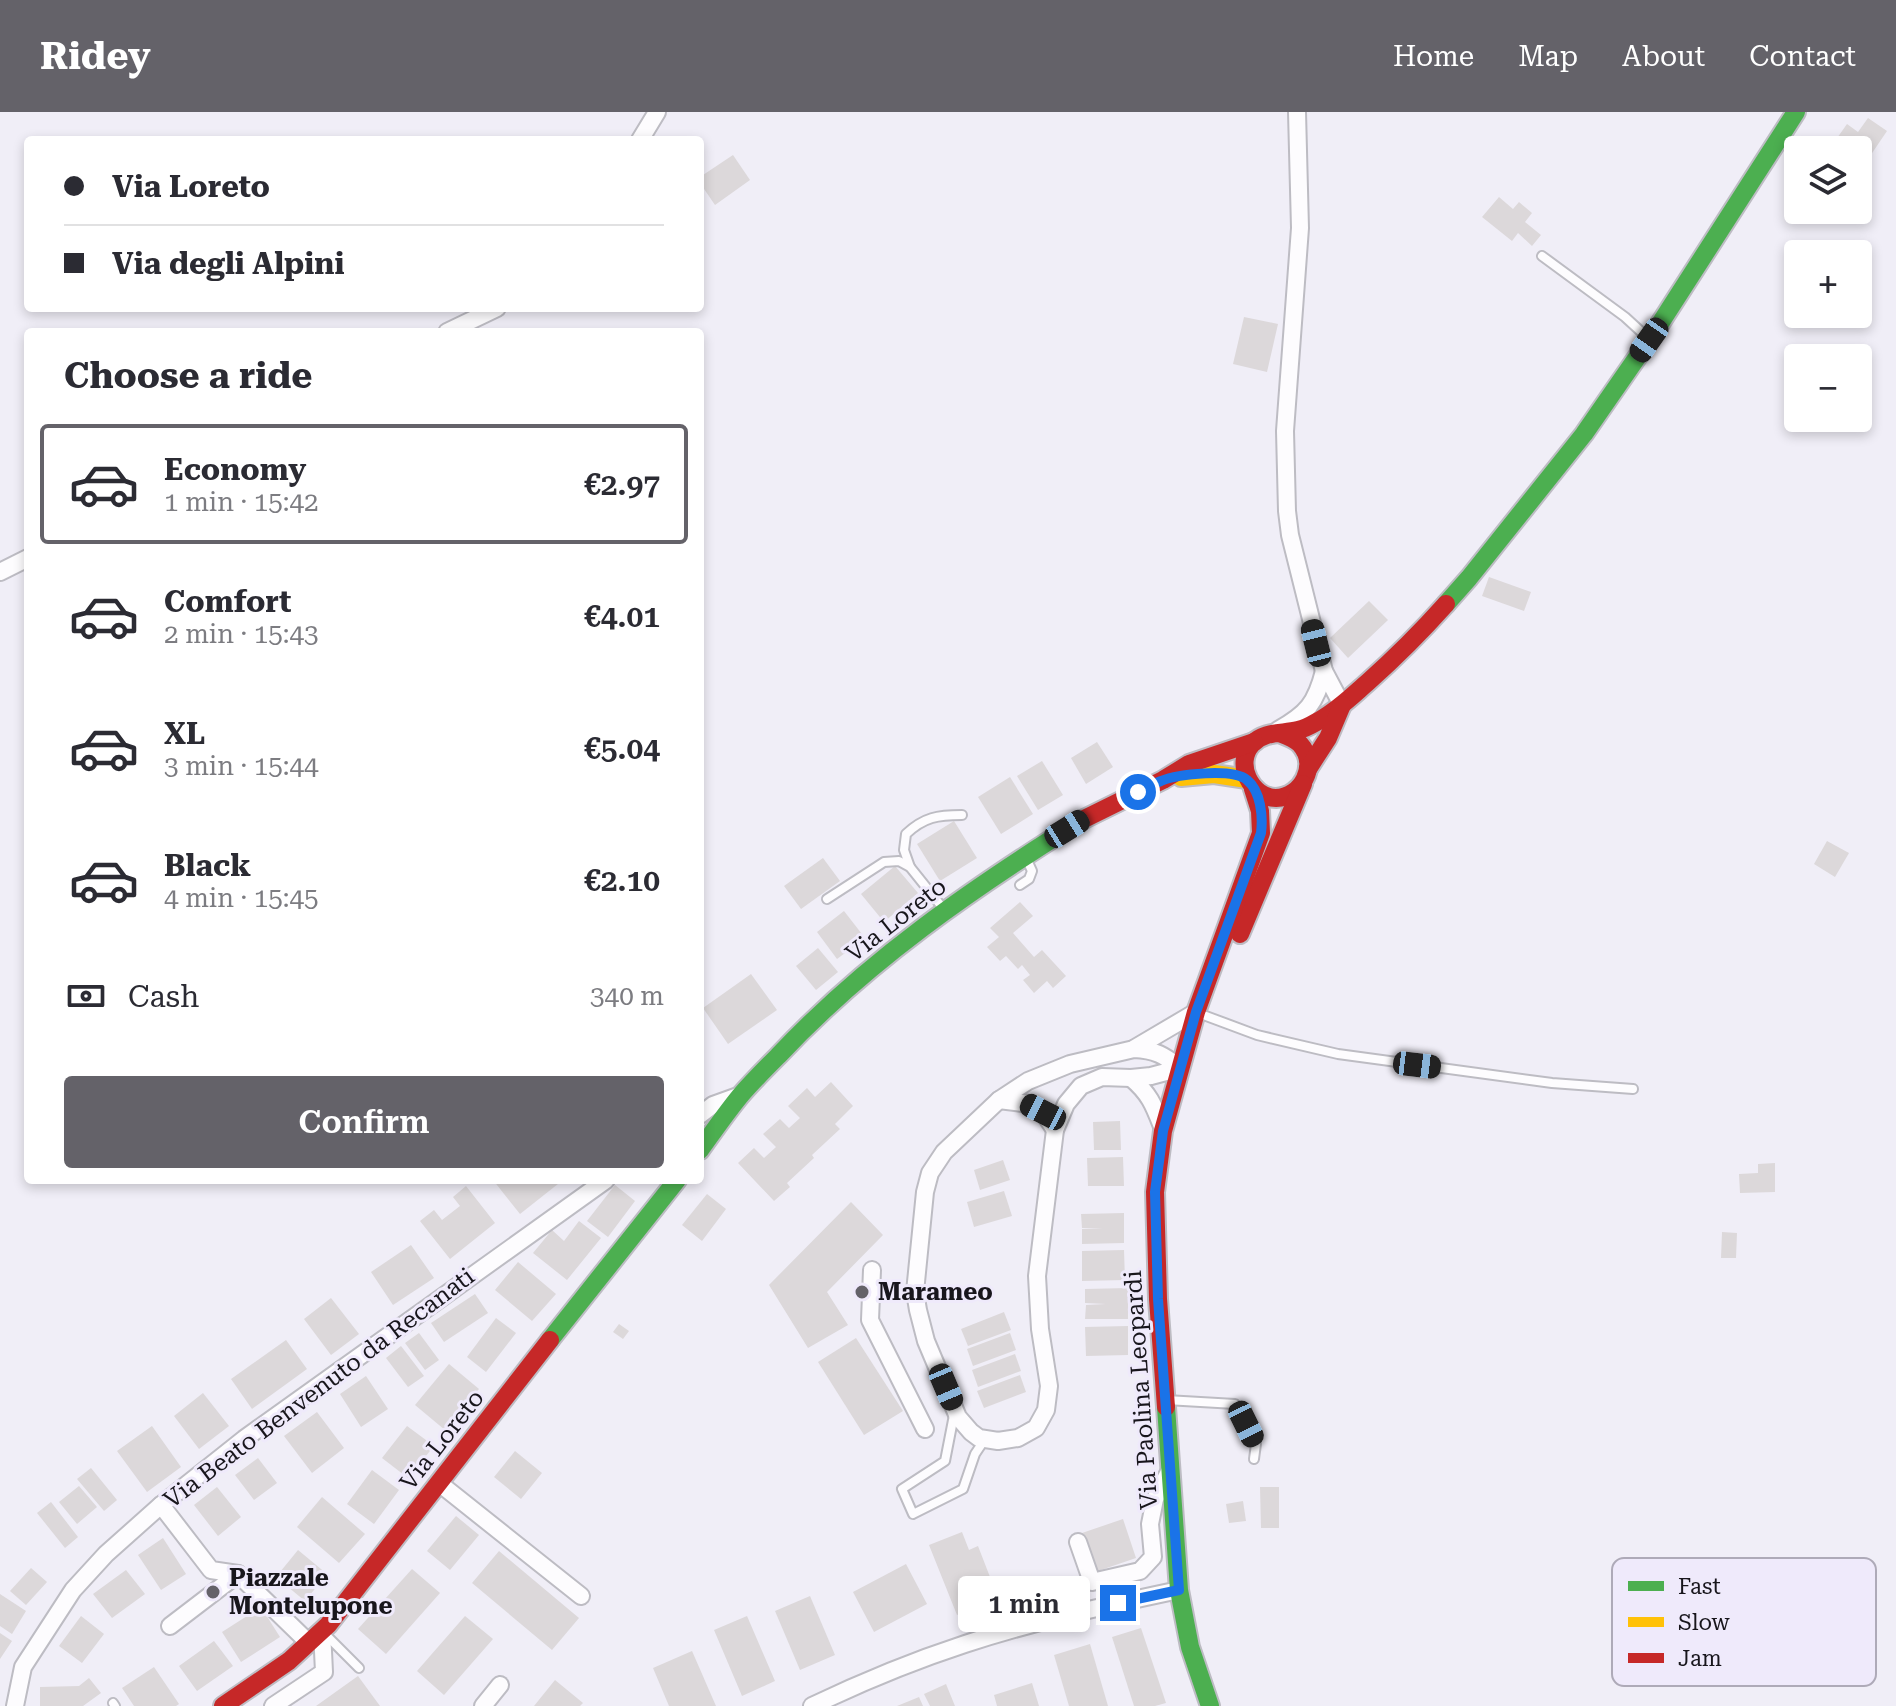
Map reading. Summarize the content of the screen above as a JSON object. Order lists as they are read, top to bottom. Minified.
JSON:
{"streets":{"main road":["Via Loreto","Via Paolina Leopardi"],"street":["Via Beato Benvenuto da Recanati"]},"crossings":[["Via Loreto","Via Paolina Leopardi"]],"places":["Marameo","Piazzale Montelupone"],"legend":["Fast","Slow","Jam"],"page":{"header":"Ridey","nav":["Home","Map","About","Contact"],"map_buttons":["+","−"],"banner":["Via Loreto","Via degli Alpini"],"heading":"Choose a ride","list":[{"name":"Economy","note":"1 min · 15:42","value":"€2.97"},{"name":"Comfort","note":"2 min · 15:43","value":"€4.01"},{"name":"XL","note":"3 min · 15:44","value":"€5.04"},{"name":"Black","note":"4 min · 15:45","value":"€2.10"}],"pay":["Cash","340 m"],"buttons":"Confirm","bubble":"1 min"}}
